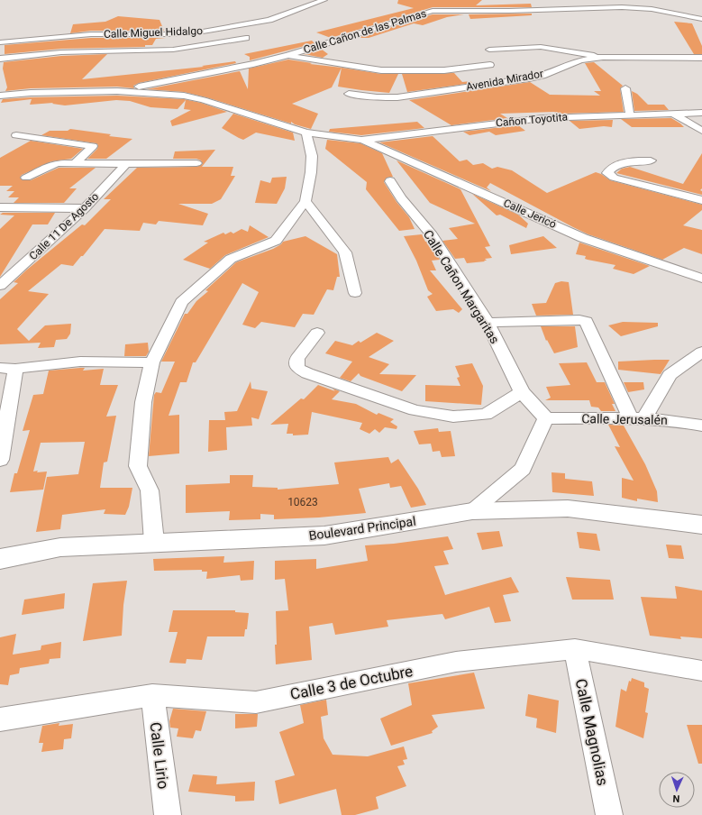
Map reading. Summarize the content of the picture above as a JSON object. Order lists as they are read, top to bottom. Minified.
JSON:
{"streets":{"street":["Calle Cañon de las Palmas","Calle Miguel Hidalgo","Avenida Mirador","Cañon Toyotita","Calle Jericó","Calle 11 De Agosto","Calle Cañon Margaritas","Calle Jerusalén","Boulevard Principal","Calle 3 de Octubre","Calle Magnolias","Calle Lirio"]},"crossings":[["Cañon Toyotita","Calle Jericó"],["Calle Cañon Margaritas","Calle Jerusalén"],["Calle 3 de Octubre","Calle Magnolias"],["Calle 3 de Octubre","Calle Lirio"]],"house_numbers":["10623"],"north":"bottom"}
